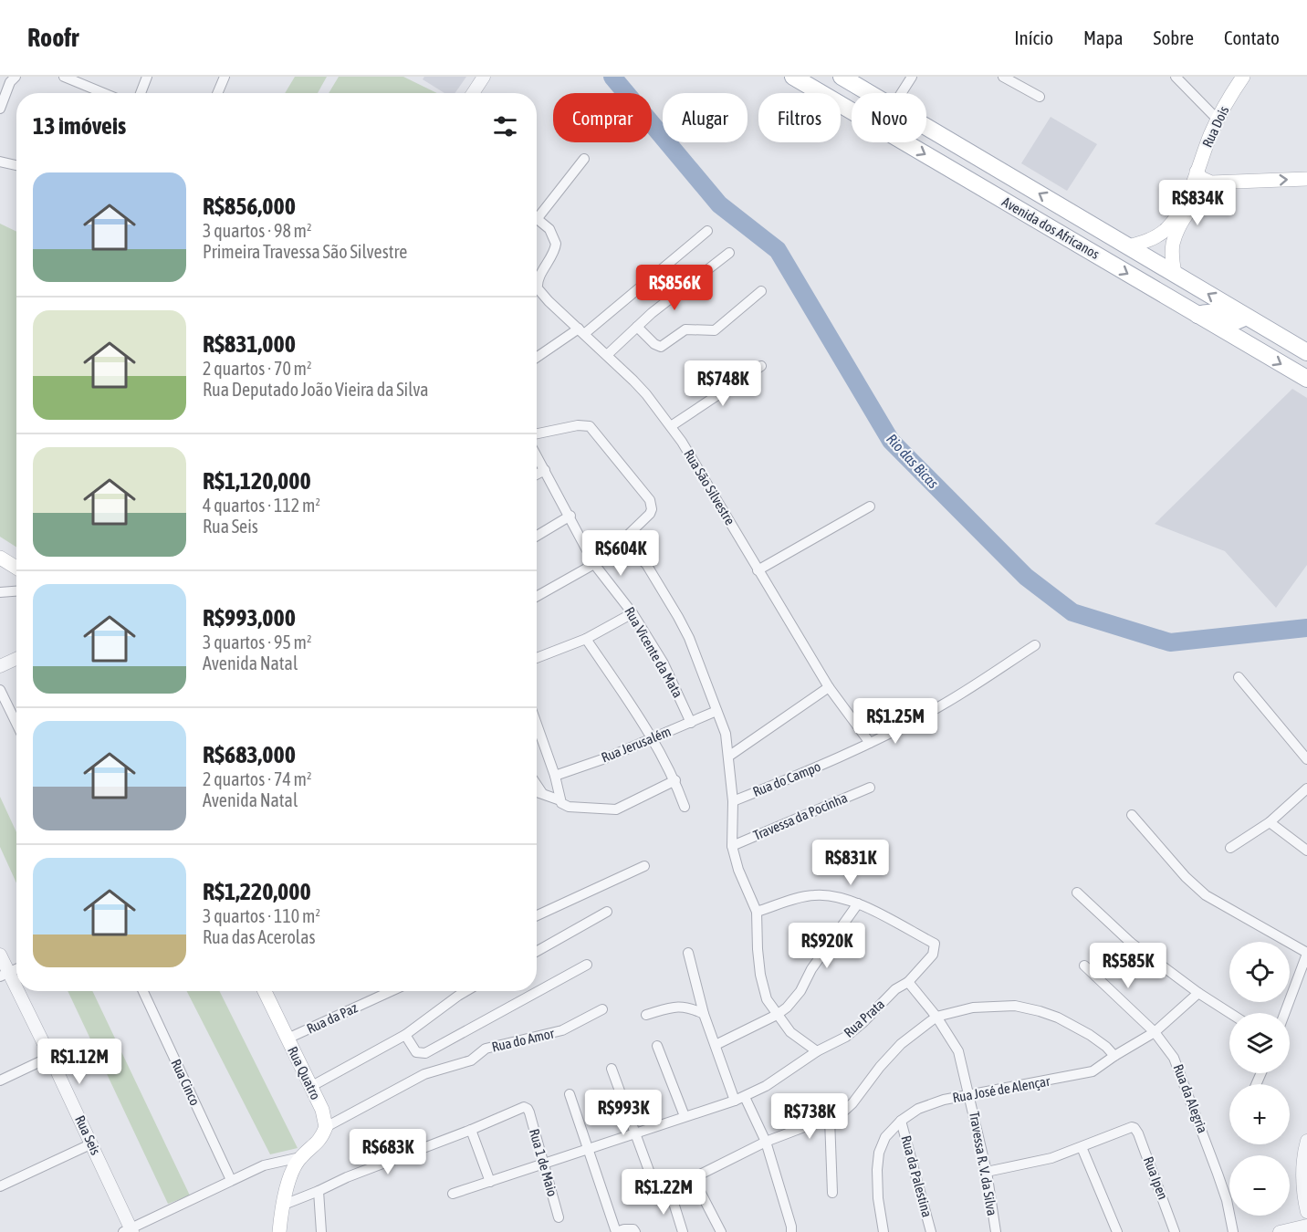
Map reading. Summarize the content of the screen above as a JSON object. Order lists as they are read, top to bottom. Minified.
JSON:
{"streets":{"main road":["Rua Dois","Avenida dos Africanos","Rua Quatro"],"street":["Rua São Silvestre","Rua Vicente da Mata","Rua Jerusalém","Rua do Campo","Travessa da Pocinha","Rua da Paz","Rua Prata","Rua do Amor","Rua Cinco","Rua José de Alençar","Rua da Alegria","Rua Seis","Rua 1 de Maio","Travessa R. V. da Silva","Rua da Palestina","Rua Ipen"]},"crossings":[["Rua Dois","Avenida dos Africanos"],["Rua Vicente da Mata","Rua Jerusalém"],["Rua da Paz","Rua Quatro"],["Rua Prata","Rua 1 de Maio"],["Rua Prata","Travessa R. V. da Silva"],["Rua do Amor","Rua Quatro"],["Rua José de Alençar","Rua da Alegria"],["Rua José de Alençar","Travessa R. V. da Silva"],["Rua José de Alençar","Rua da Palestina"]],"water":["Rio das Bicas"],"page":{"header":"Roofr","nav":["Início","Mapa","Sobre","Contato"],"chip":["Comprar","Alugar","Filtros","Novo"],"heading":"13 imóveis","list":[{"name":"R$856,000","note":"3 quartos · 98 m² · Primeira Travessa São Silvestre"},{"name":"R$831,000","note":"2 quartos · 70 m² · Rua Deputado João Vieira da Silva"},{"name":"R$1,120,000","note":"4 quartos · 112 m² · Rua Seis"},{"name":"R$993,000","note":"3 quartos · 95 m² · Avenida Natal"},{"name":"R$683,000","note":"2 quartos · 74 m² · Avenida Natal"},{"name":"R$1,220,000","note":"3 quartos · 110 m² · Rua das Acerolas"}],"price":["R$834K","R$856K","R$748K","R$604K","R$1.25M","R$831K","R$920K","R$585K","R$1.12M","R$993K","R$738K","R$683K","R$1.22M"],"map_buttons":["+","−"]}}
